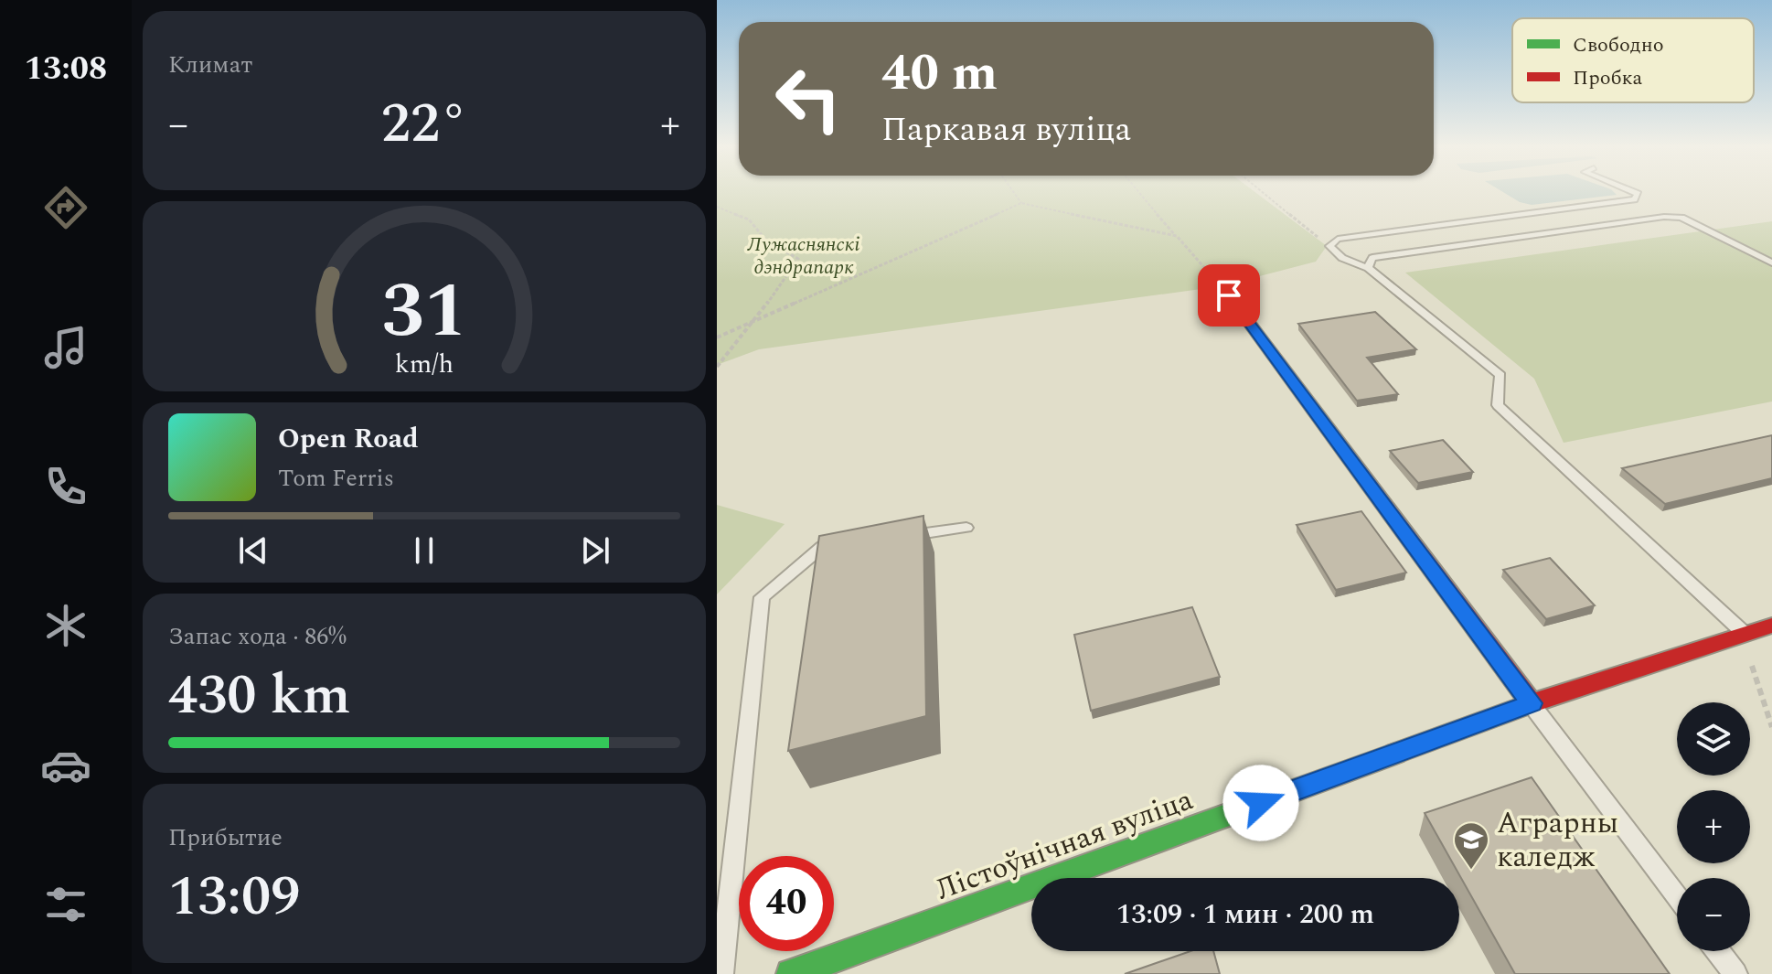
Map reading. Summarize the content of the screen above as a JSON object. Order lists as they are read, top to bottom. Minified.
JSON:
{"streets":{"street":["Лістоўнічная вуліца"]},"parks":["Лужаснянскі дэндрапарк"],"places":{"school or university":["Аграрны каледж"]},"legend":["Свободно","Пробка"],"page":{"tabs":"13:08","tile":["Климат",["Запас хода · 86%","430 km"],["Прибытие","13:09"]],"turn":["40 m","Паркавая вуліца"],"heat":["−","22°","+"],"song":["Open Road","Tom Ferris"],"map_buttons":["+","−"],"limit":"40","trip":"13:09 · 1 мин · 200 m","gauge":["31","km/h"]}}
